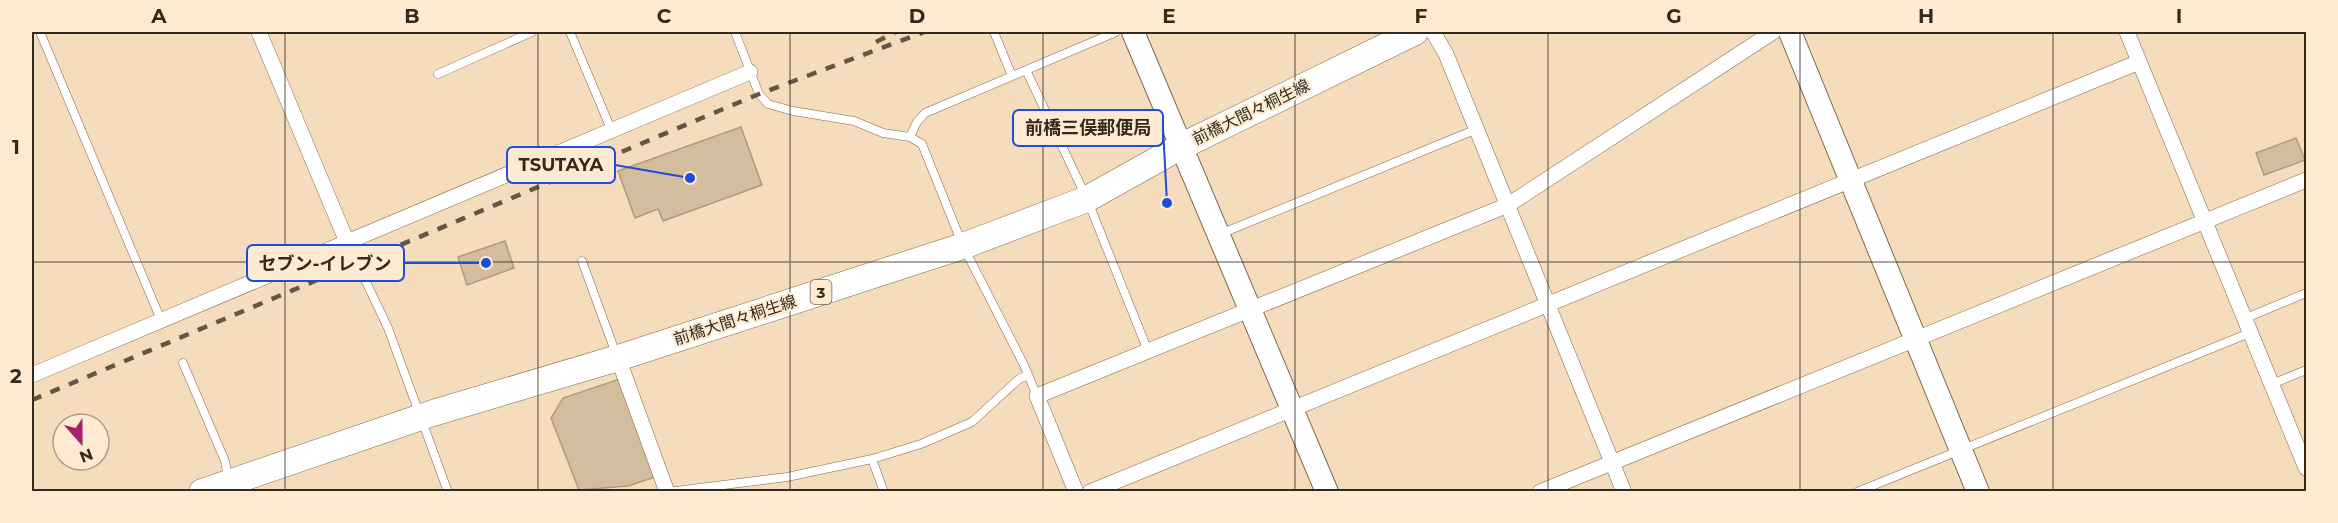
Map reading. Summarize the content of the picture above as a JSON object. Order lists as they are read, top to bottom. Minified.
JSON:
{"streets":{"main road":["前橋大間々桐生線","3"]},"places":["TSUTAYA","前橋三俣郵便局","セブン-イレブン"],"north":"bottom","grid":{"columns":["A","B","C","D","E","F","G","H","I"],"rows":["1","2"]}}
